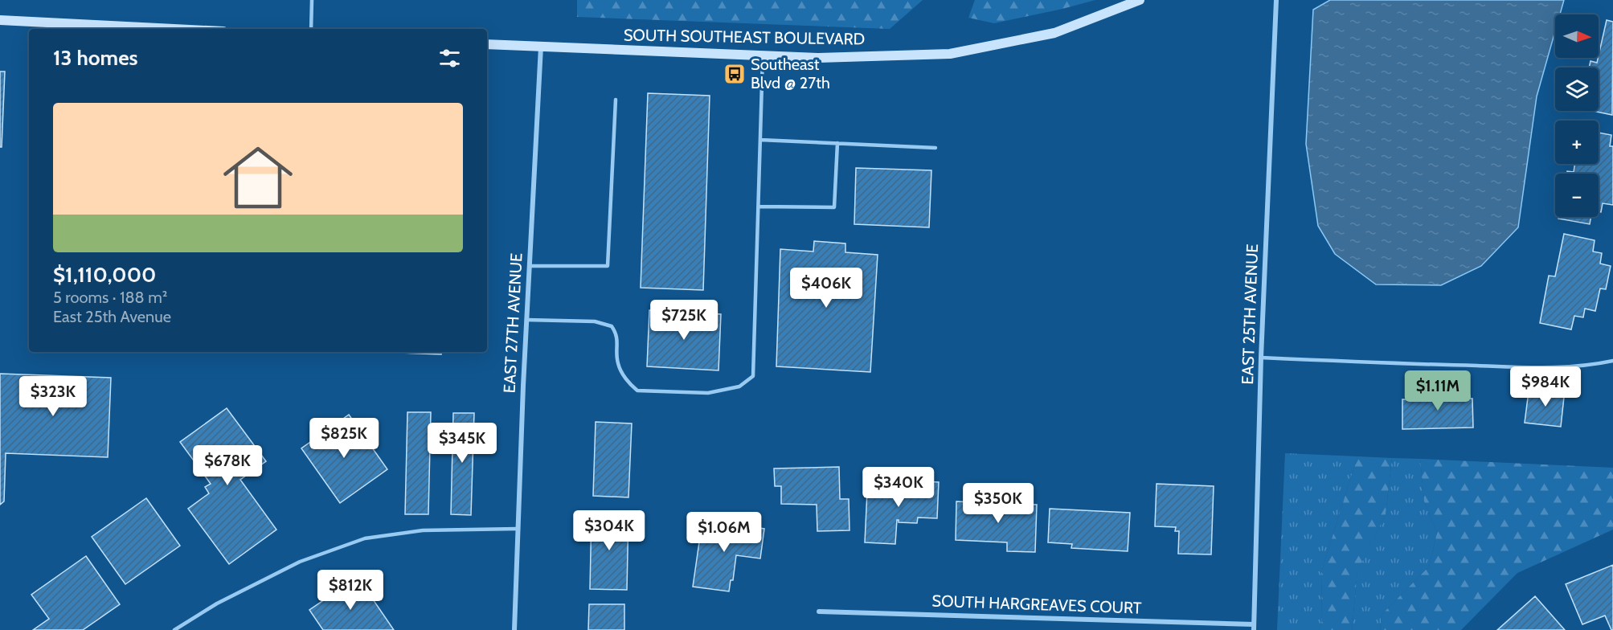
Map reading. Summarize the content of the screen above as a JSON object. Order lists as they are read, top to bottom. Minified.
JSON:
{"streets":{"main road":["SOUTH SOUTHEAST BOULEVARD"],"street":["EAST 25TH AVENUE","EAST 27TH AVENUE","SOUTH HARGREAVES COURT"]},"crossings":[["SOUTH SOUTHEAST BOULEVARD","EAST 27TH AVENUE"],["EAST 25TH AVENUE","SOUTH HARGREAVES COURT"]],"places":{"bus stop":["Southeast Blvd @ 27th"]},"north":"right","page":{"map_buttons":["+","−"],"heading":"13 homes","list":[{"name":"$1,110,000","note":"5 rooms · 188 m² · East 25th Avenue"}],"price":["$406K","$725K","$984K","$1.11M","$323K","$825K","$345K","$678K","$340K","$350K","$304K","$1.06M","$812K"]}}
